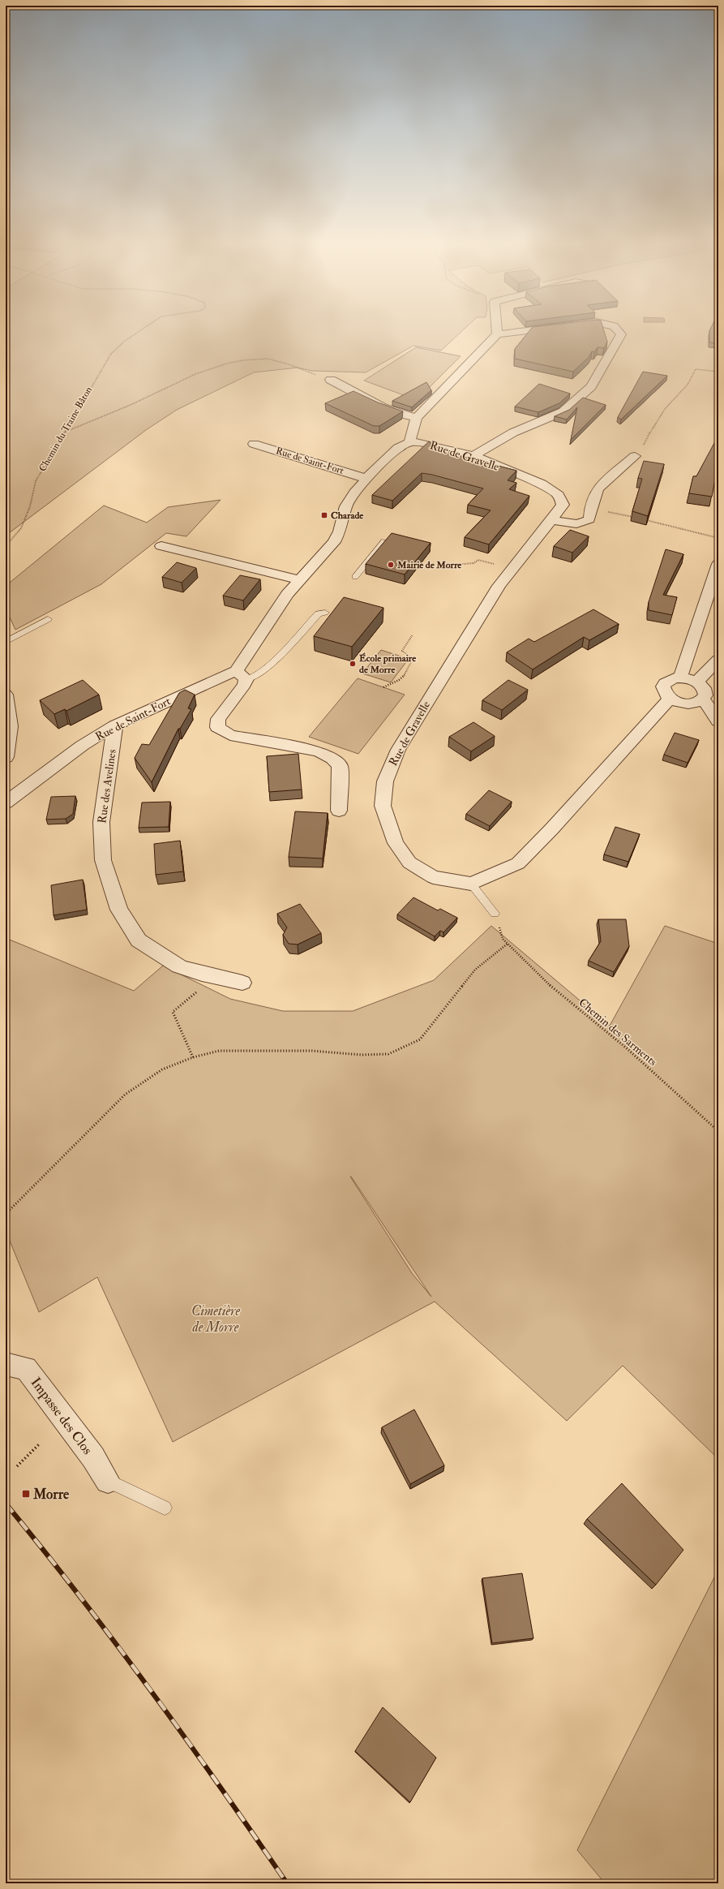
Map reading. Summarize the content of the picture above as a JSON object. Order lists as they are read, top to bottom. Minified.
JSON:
{"streets":{"street":["Rue de Gravelle","Rue de Saint-Fort","Rue des Avelines","Impasse des Clos"],"path":["Chemin du Traine Bâton","Chemin des Sarments"]},"crossings":[["Rue de Gravelle","Rue de Saint-Fort"],["Rue de Saint-Fort","Rue des Avelines"]],"parks":["Cimetière de Morre"],"places":{"transit":["Charade","Morre"],"other":["Mairie de Morre","École primaire de Morre"]}}
